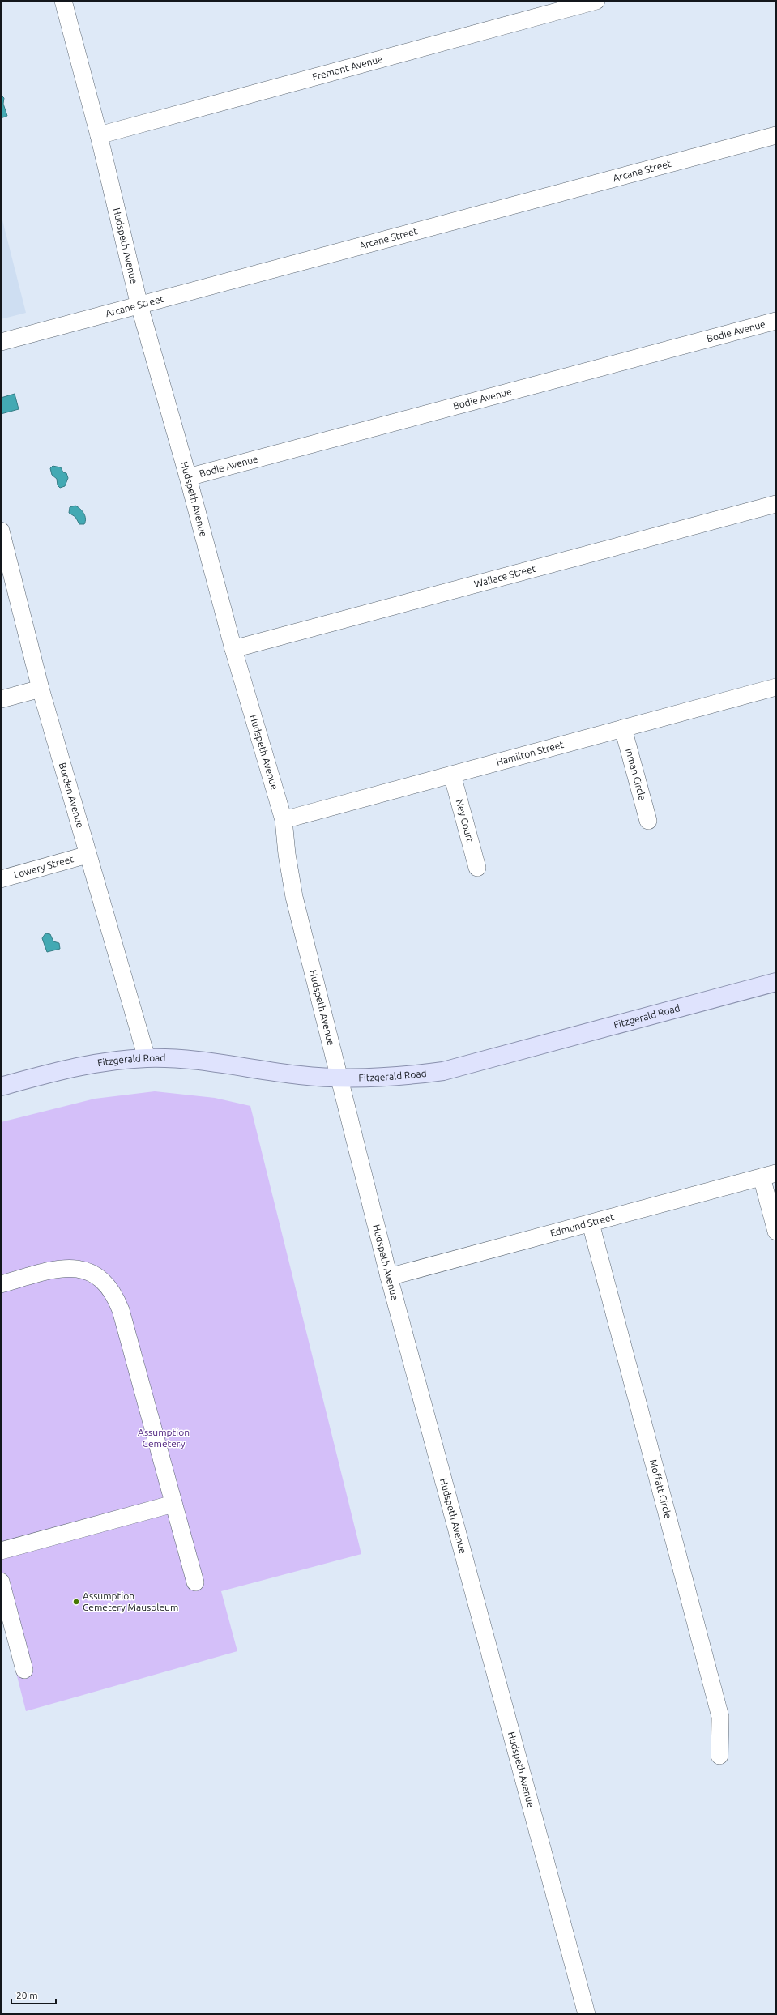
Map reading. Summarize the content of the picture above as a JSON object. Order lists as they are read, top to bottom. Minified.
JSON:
{"streets":{"main road":["Fitzgerald Road"],"street":["Fremont Avenue","Arcane Street","Hudspeth Avenue","Bodie Avenue","Wallace Street","Hamilton Street","Inman Circle","Borden Avenue","Ney Court","Lowery Street","Edmund Street","Moffatt Circle"]},"crossings":[["Fremont Avenue","Hudspeth Avenue"],["Arcane Street","Hudspeth Avenue"],["Hudspeth Avenue","Bodie Avenue"],["Hudspeth Avenue","Wallace Street"],["Hudspeth Avenue","Hamilton Street"],["Hudspeth Avenue","Fitzgerald Road"],["Hudspeth Avenue","Edmund Street"],["Hamilton Street","Inman Circle"],["Hamilton Street","Ney Court"],["Borden Avenue","Lowery Street"],["Borden Avenue","Fitzgerald Road"],["Edmund Street","Moffatt Circle"]],"parks":["Assumption Cemetery"],"places":["Assumption Cemetery Mausoleum"],"scale_bar":"20 m"}
